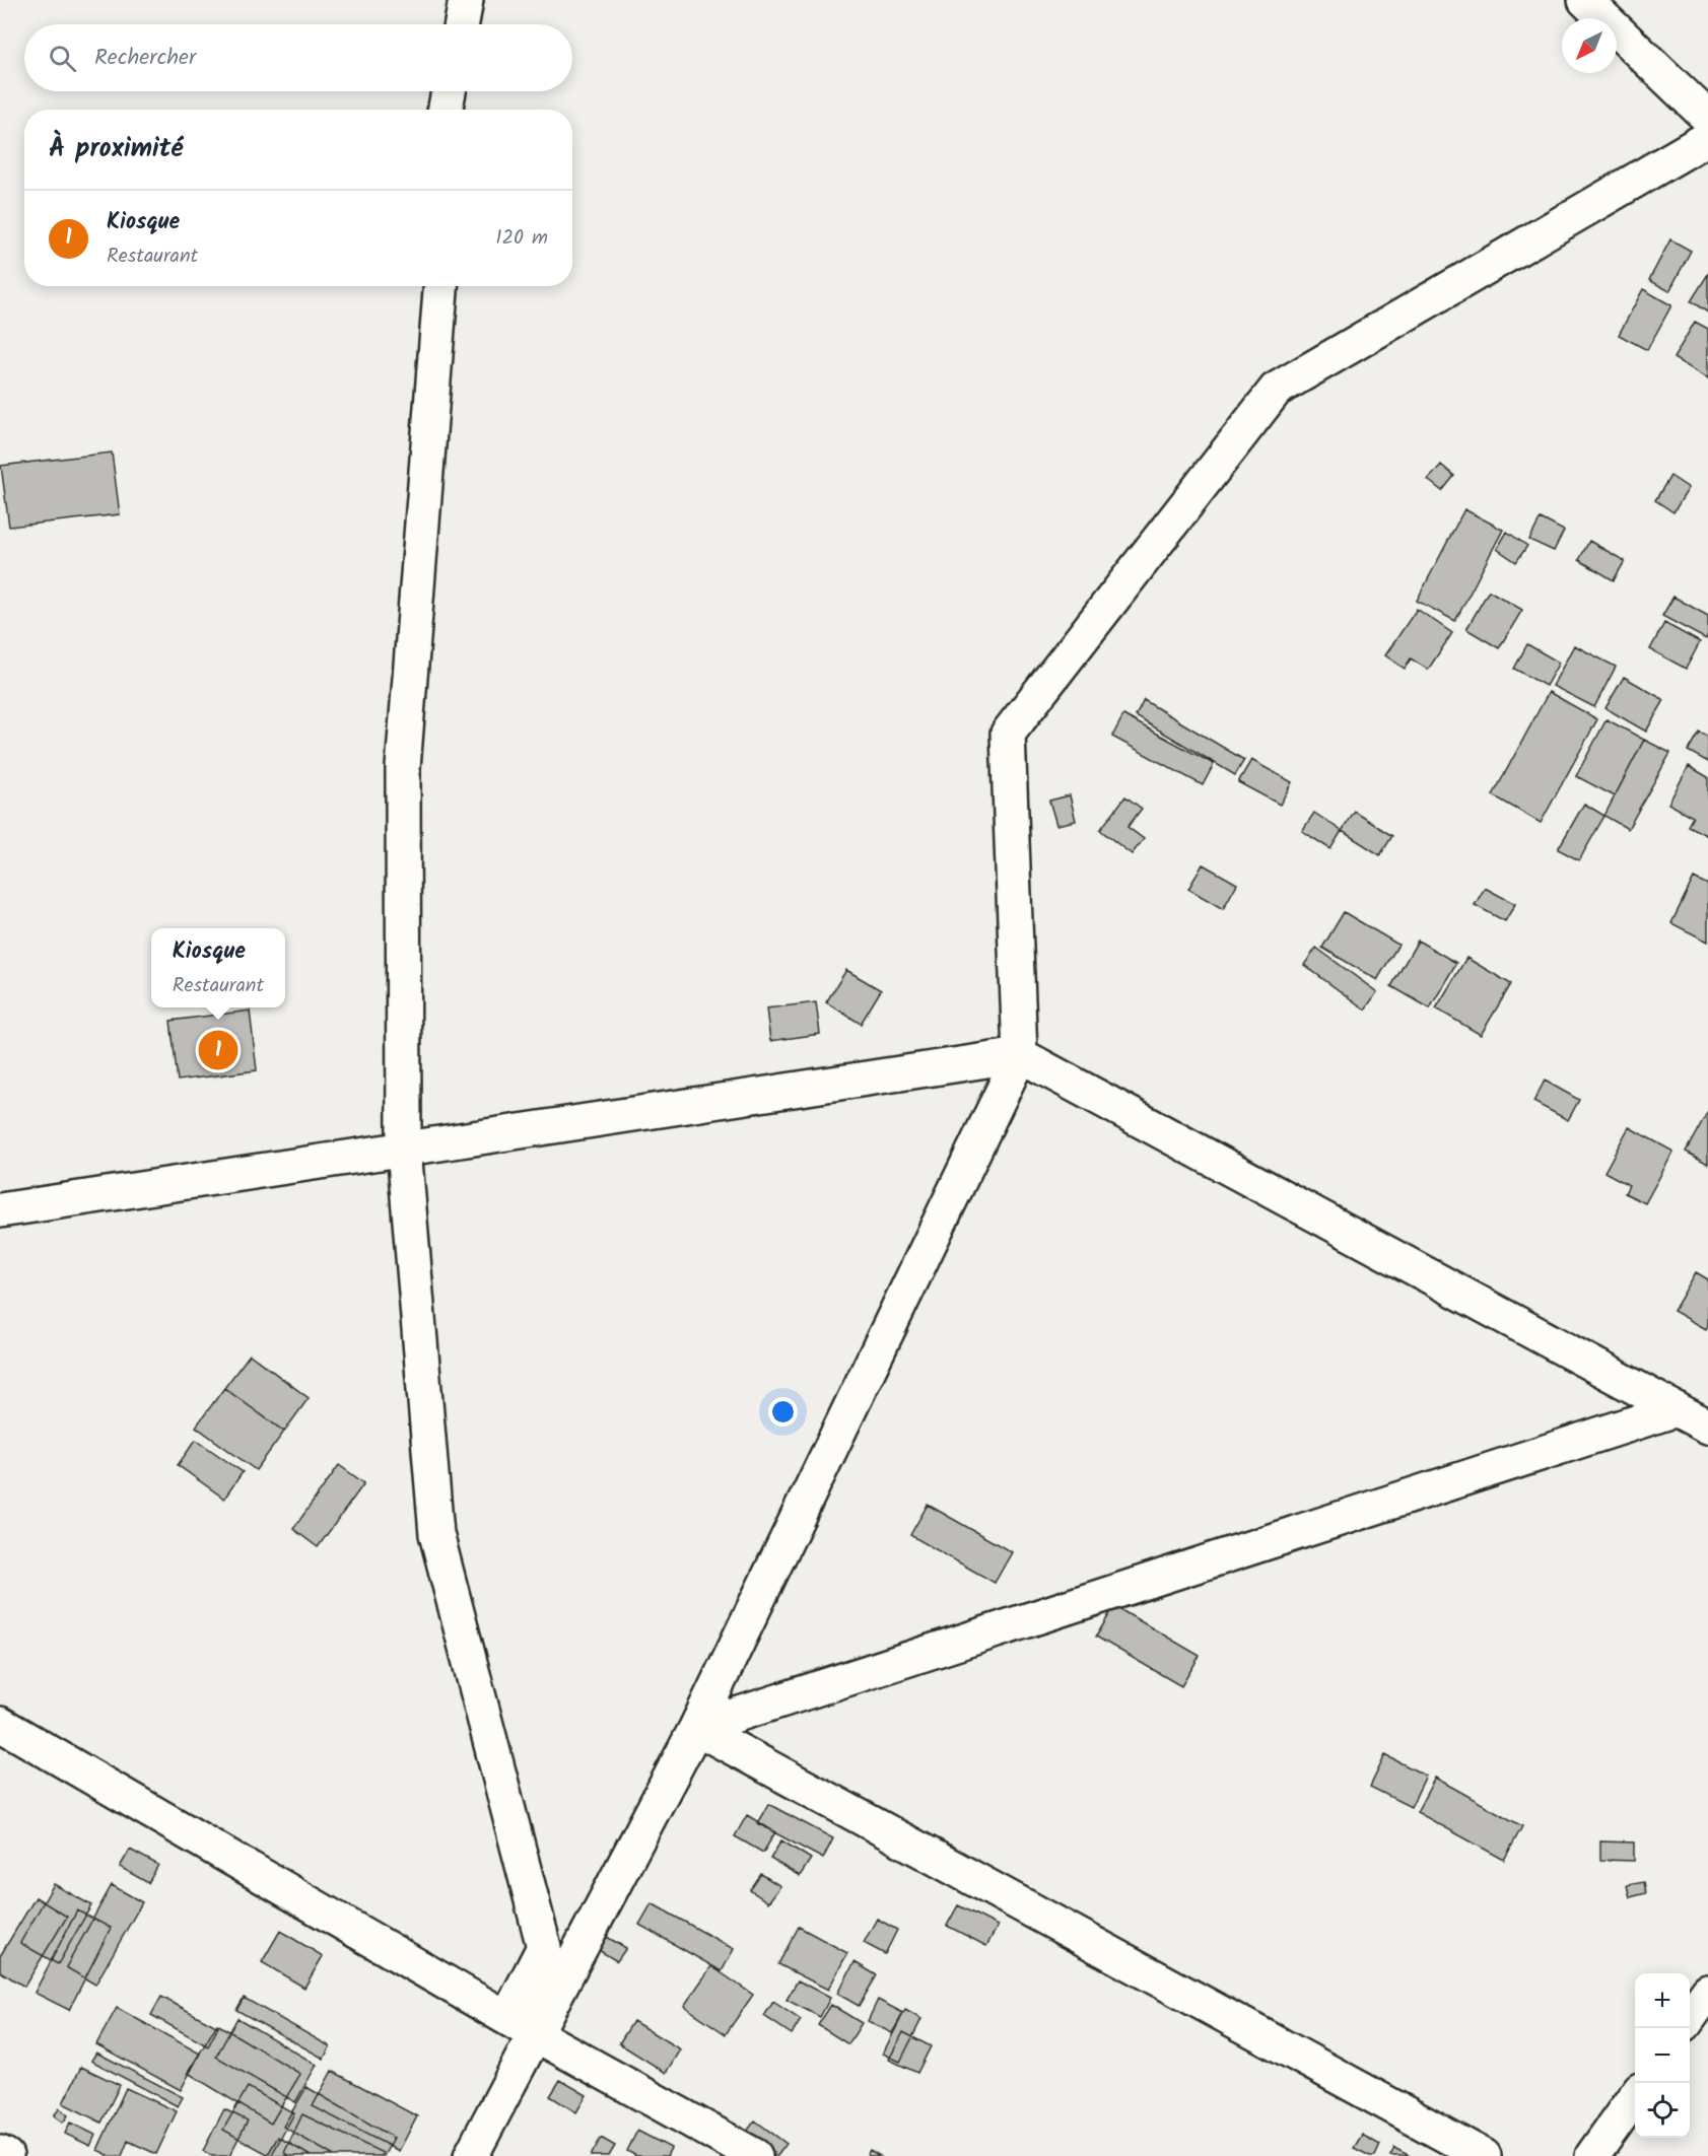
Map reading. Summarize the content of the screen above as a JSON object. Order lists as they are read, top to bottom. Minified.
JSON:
{"north":"bottom left","page":{"search":"Rechercher","heading":"À proximité","list":[{"mark":"1","name":"Kiosque","note":"Restaurant","value":"120 m"}],"popup":["Kiosque","Restaurant"],"pins":"1","map_buttons":["+","−"]}}
